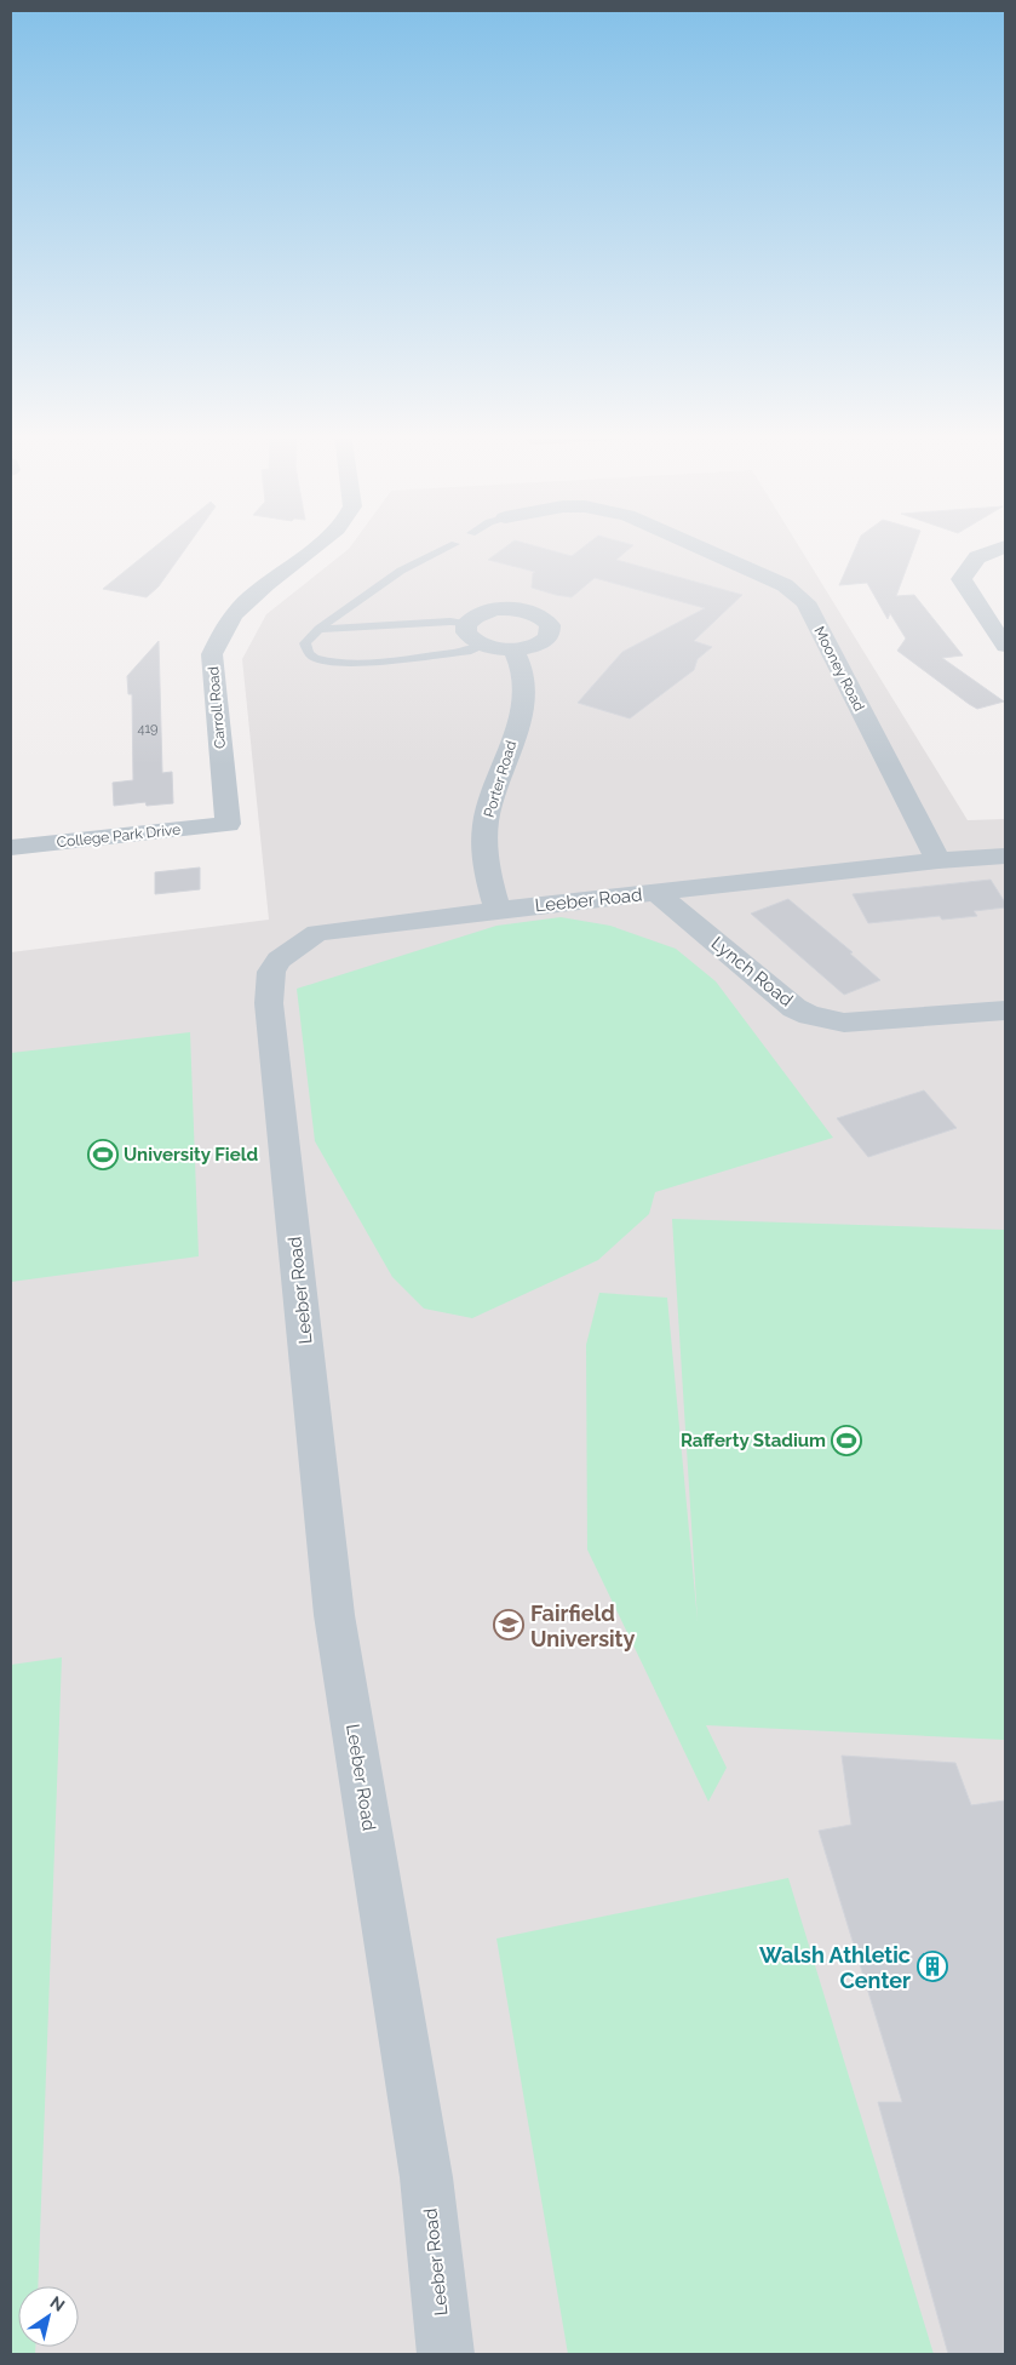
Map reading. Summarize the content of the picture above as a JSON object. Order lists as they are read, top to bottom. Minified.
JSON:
{"streets":{"street":["Mooney Road","Carroll Road","Porter Road","College Park Drive","Leeber Road","Lynch Road"]},"crossings":[["Mooney Road","Leeber Road"],["Carroll Road","College Park Drive"],["Porter Road","Leeber Road"],["Leeber Road","Lynch Road"]],"places":{"sports":["University Field","Rafferty Stadium"],"school or university":["Fairfield University"],"building":["Walsh Athletic Center"]},"house_numbers":["419"],"north":"top right"}
